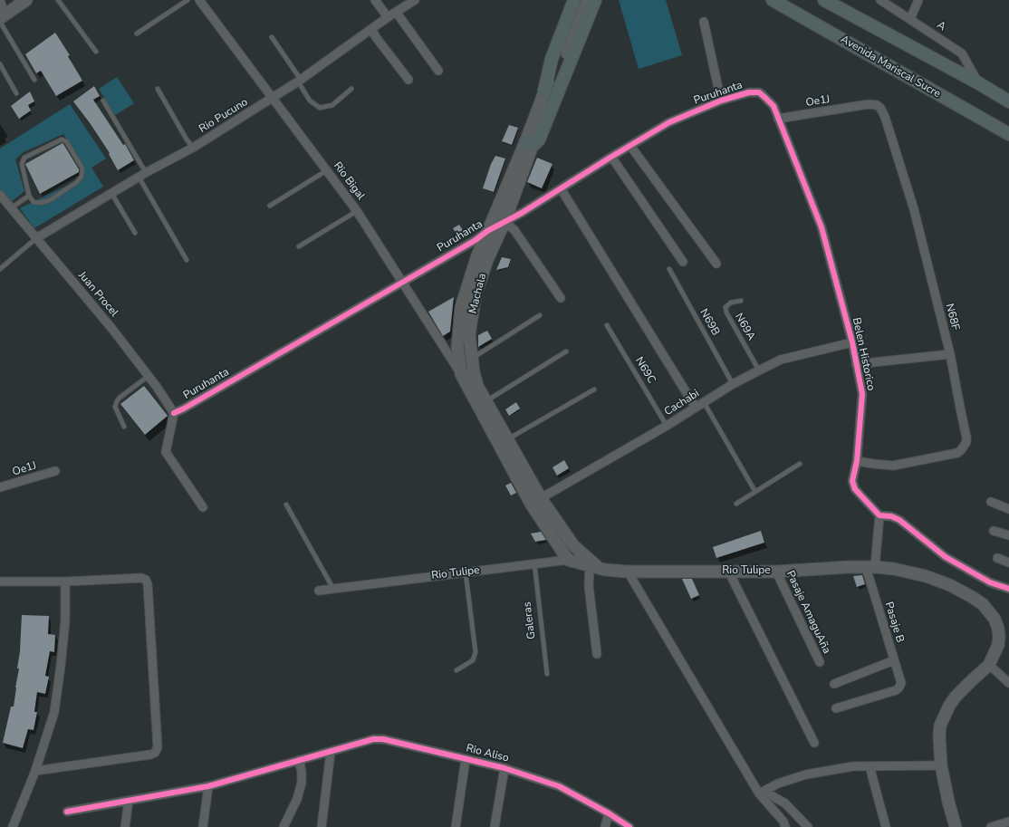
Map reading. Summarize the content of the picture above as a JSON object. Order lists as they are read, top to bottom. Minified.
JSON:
{"streets":{"main road":["Avenida Mariscal Sucre","Machala","Rio Tulipe"],"street":["A","Puruhanta","Oe1J","Rio Pucuno","Rio Bigal","Juan Procel","N68F","Belen Historico","Cachabi","Pasaje AmaguAña","Pasaje B","Rio Aliso"],"lane":["N69B","N69A","N69C","Galeras"]},"crossings":[["Puruhanta","Rio Bigal"],["Puruhanta","Machala"],["Puruhanta","Juan Procel"],["Puruhanta","Belen Historico"],["Oe1J","N68F"],["Oe1J","Belen Historico"],["Rio Pucuno","Rio Bigal"],["Rio Pucuno","Juan Procel"],["Rio Bigal","Machala"],["Machala","Cachabi"],["Machala","Rio Tulipe"],["N68F","Belen Historico"],["N69B","Cachabi"],["N69A","Cachabi"],["Belen Historico","Cachabi"],["N69C","Cachabi"],["Rio Tulipe","Pasaje AmaguAña"],["Rio Tulipe","Galeras"],["Rio Tulipe","Pasaje B"]]}
